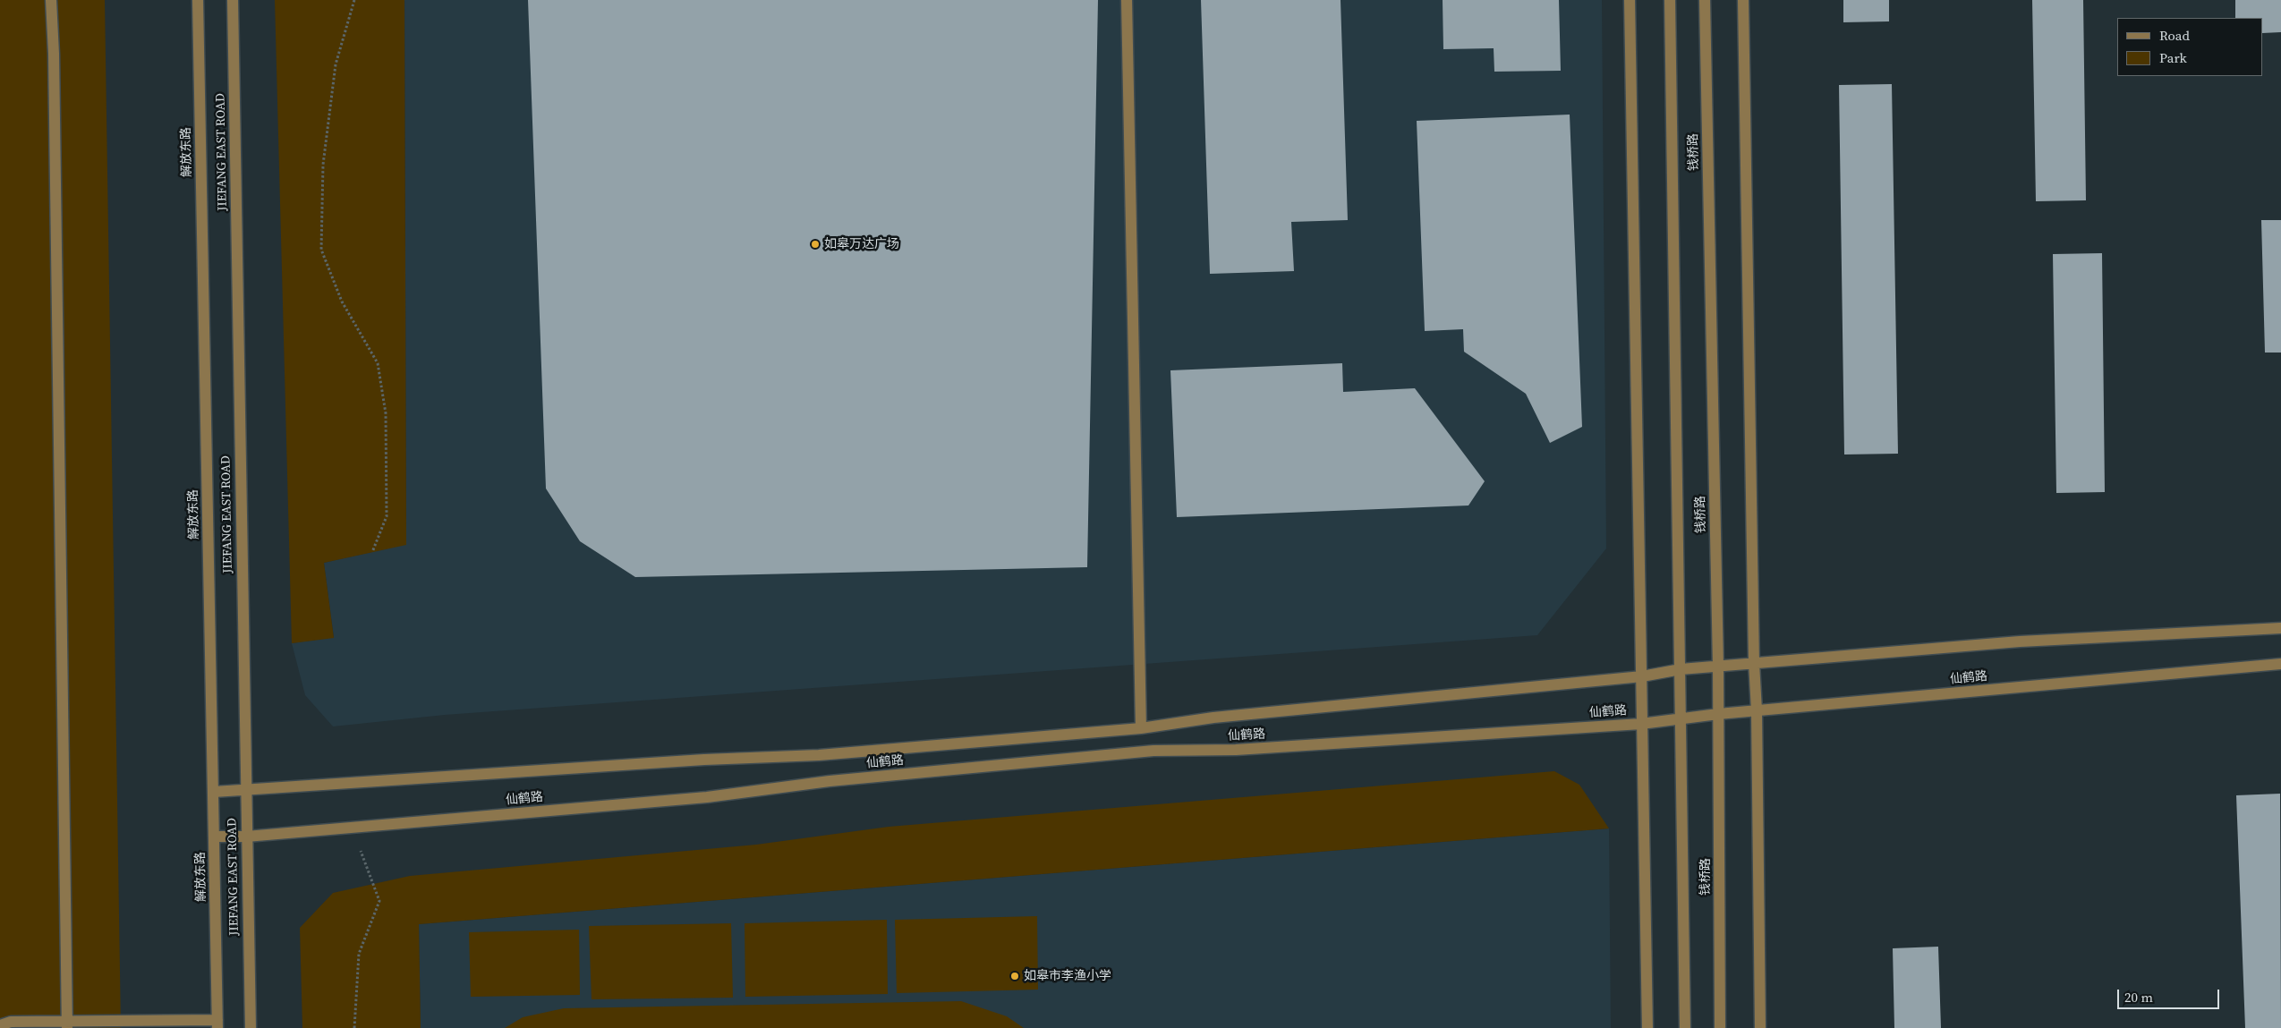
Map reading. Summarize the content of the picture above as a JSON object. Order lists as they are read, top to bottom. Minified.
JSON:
{"streets":{"street":["解放东路","JIEFANG EAST ROAD","钱桥路","仙鹤路"]},"crossings":[["解放东路","仙鹤路"],["JIEFANG EAST ROAD","仙鹤路"],["钱桥路","仙鹤路"]],"places":["如皋万达广场","如皋市李渔小学"],"legend":["Road","Park"],"scale_bar":"20 m"}
